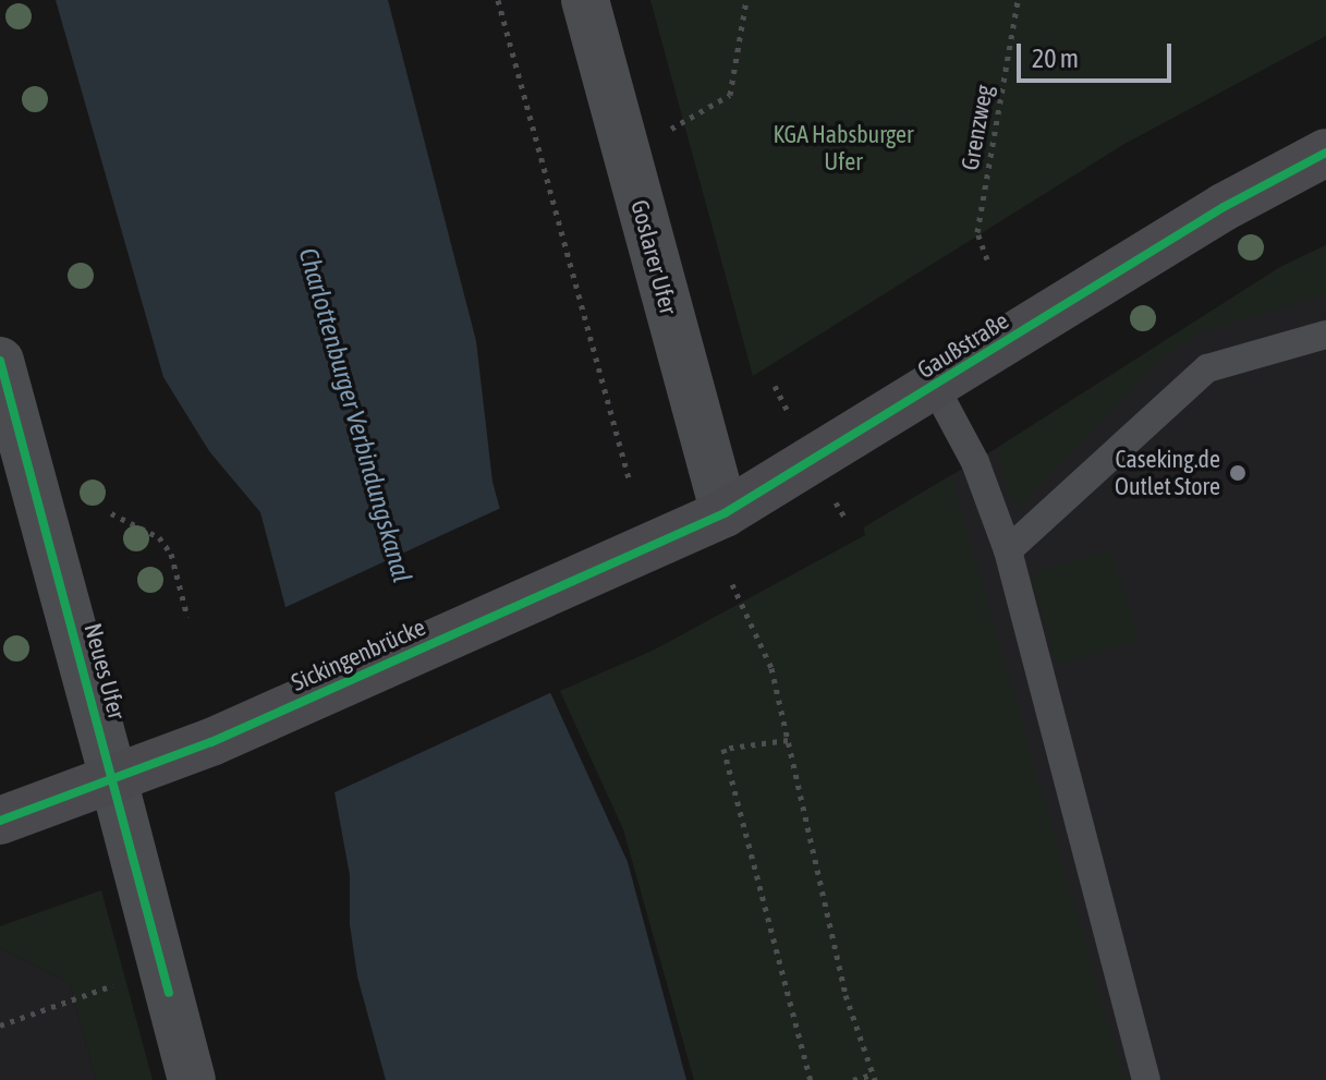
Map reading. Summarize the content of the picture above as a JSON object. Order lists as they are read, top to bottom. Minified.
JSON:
{"streets":{"main road":["Gaußstraße","Sickingenbrücke"],"street":["Goslarer Ufer","Neues Ufer"],"path":["Grenzweg"]},"crossings":[["Goslarer Ufer","Gaußstraße"],["Gaußstraße","Sickingenbrücke"],["Sickingenbrücke","Neues Ufer"]],"water":["Charlottenburger Verbindungskanal"],"parks":["KGA Habsburger Ufer"],"places":["Caseking.de Outlet Store"],"scale_bar":"20 m"}
